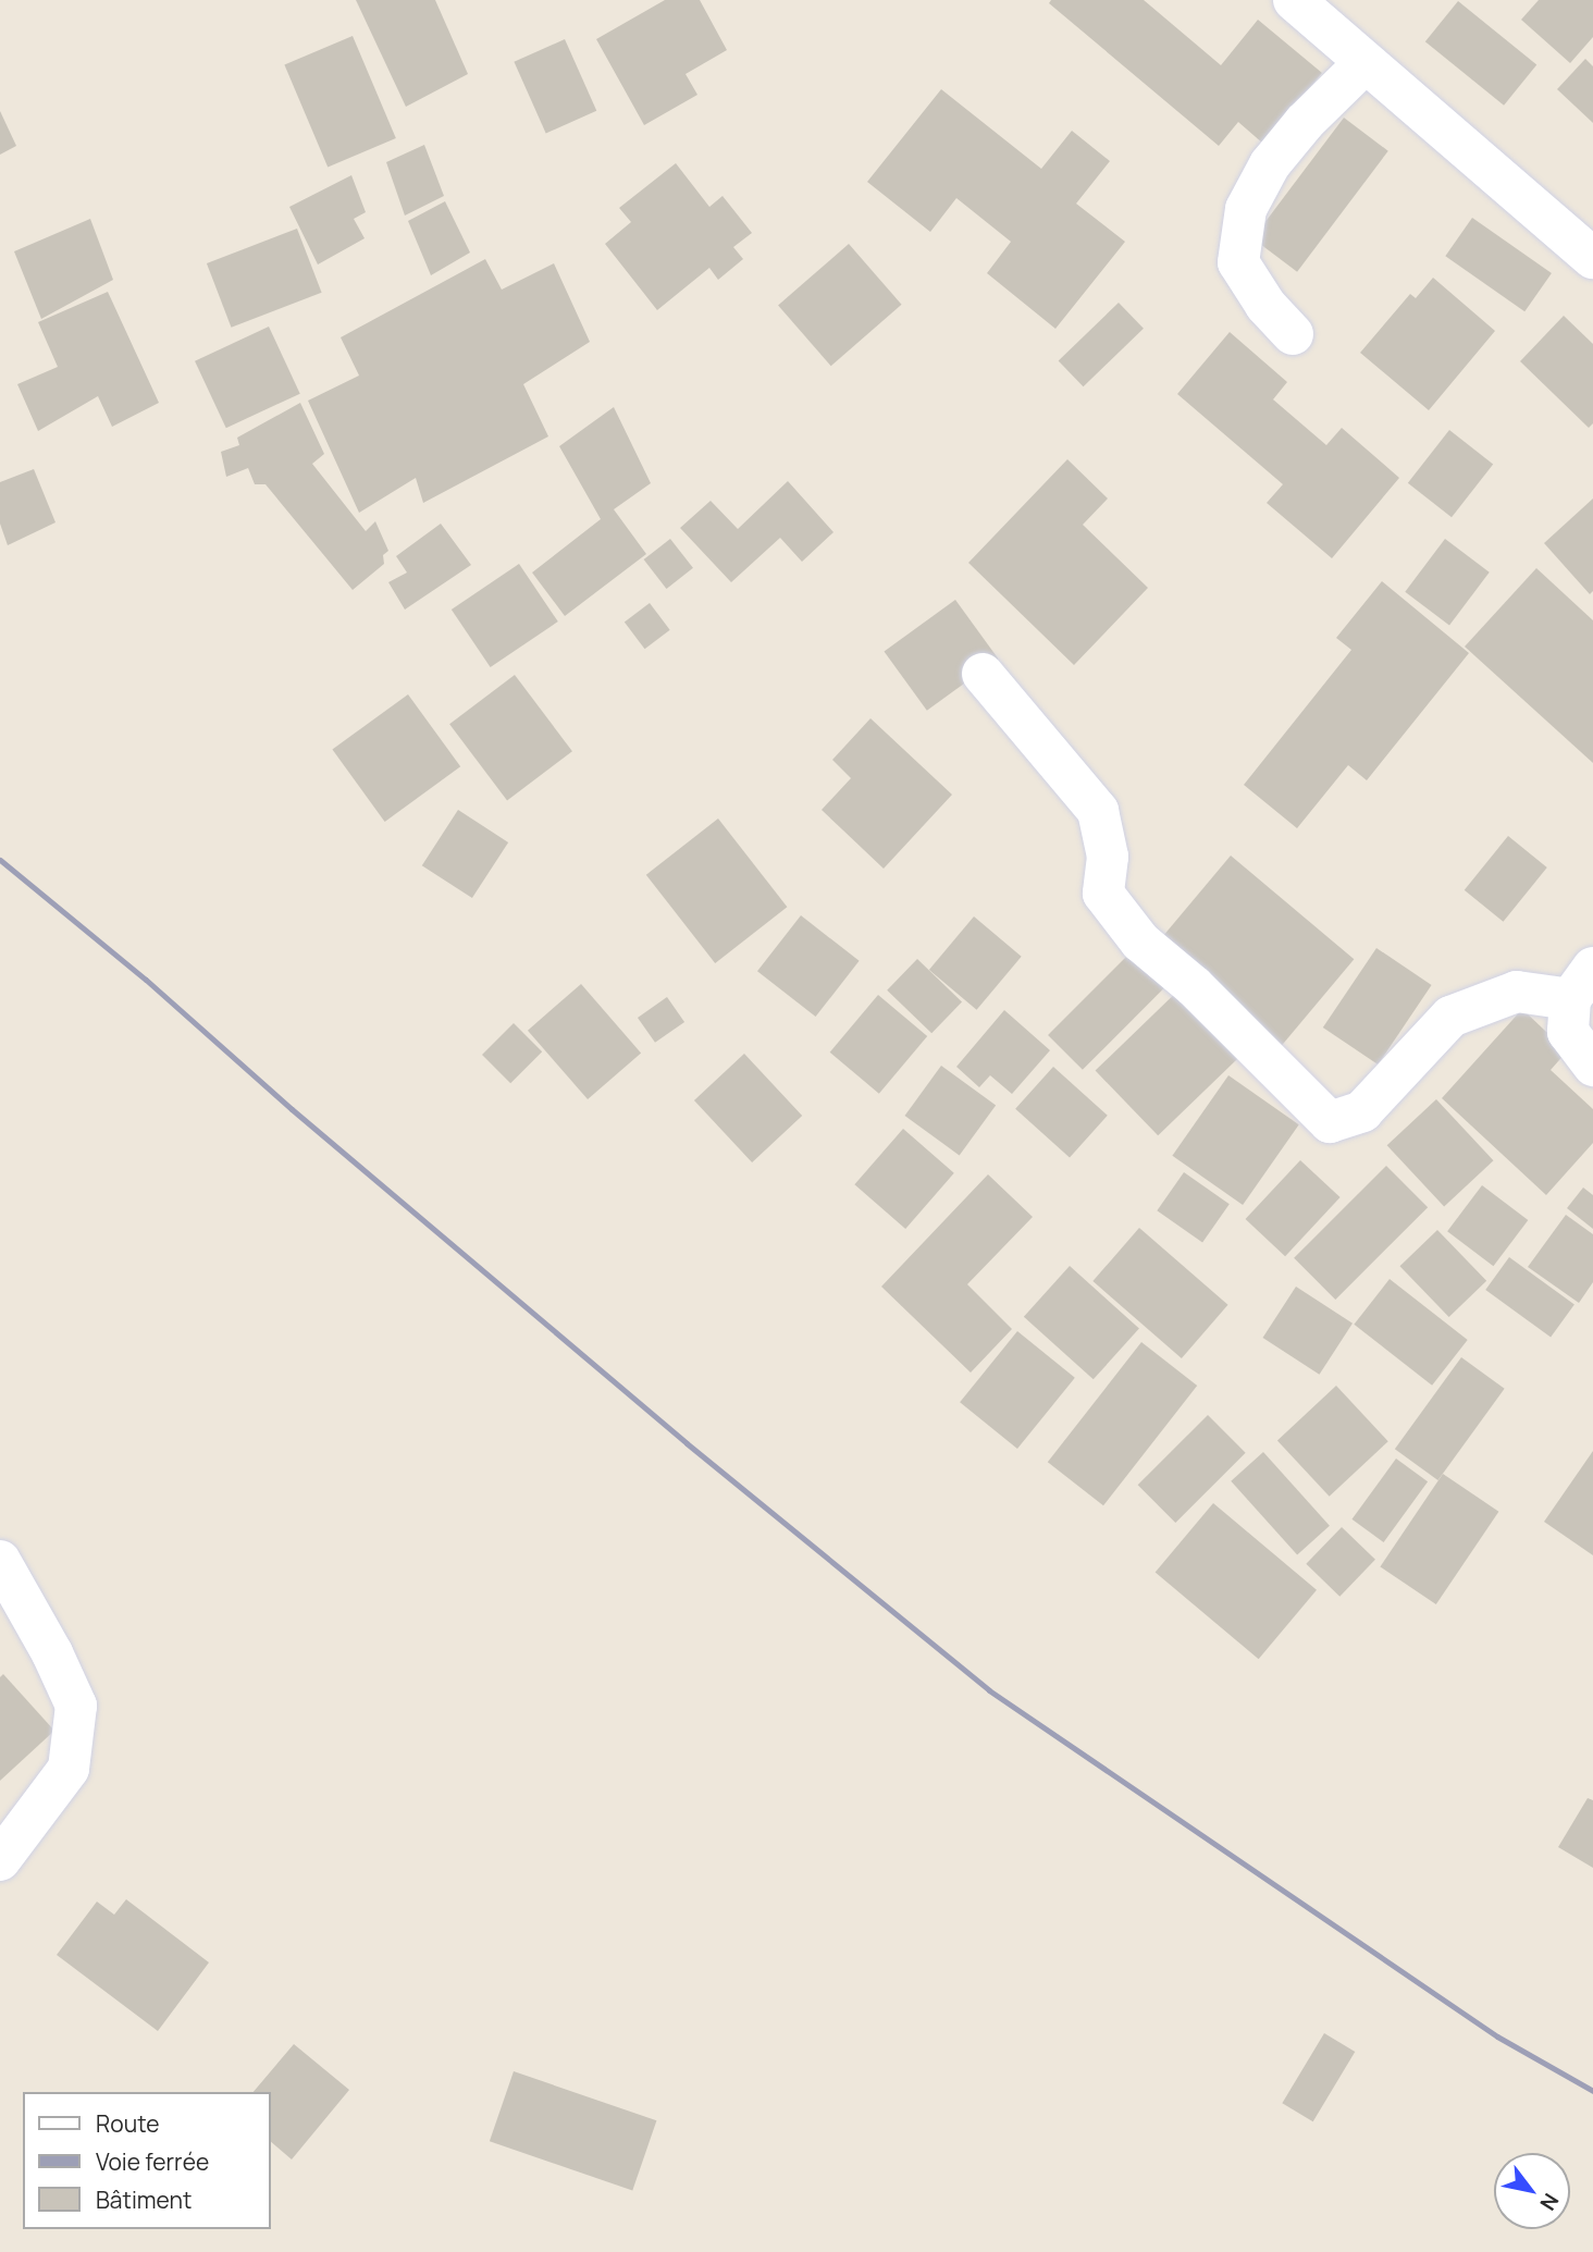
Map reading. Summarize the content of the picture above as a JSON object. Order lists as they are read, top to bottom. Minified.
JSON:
{"legend":["Route","Voie ferrée","Bâtiment"],"north":"bottom right"}
